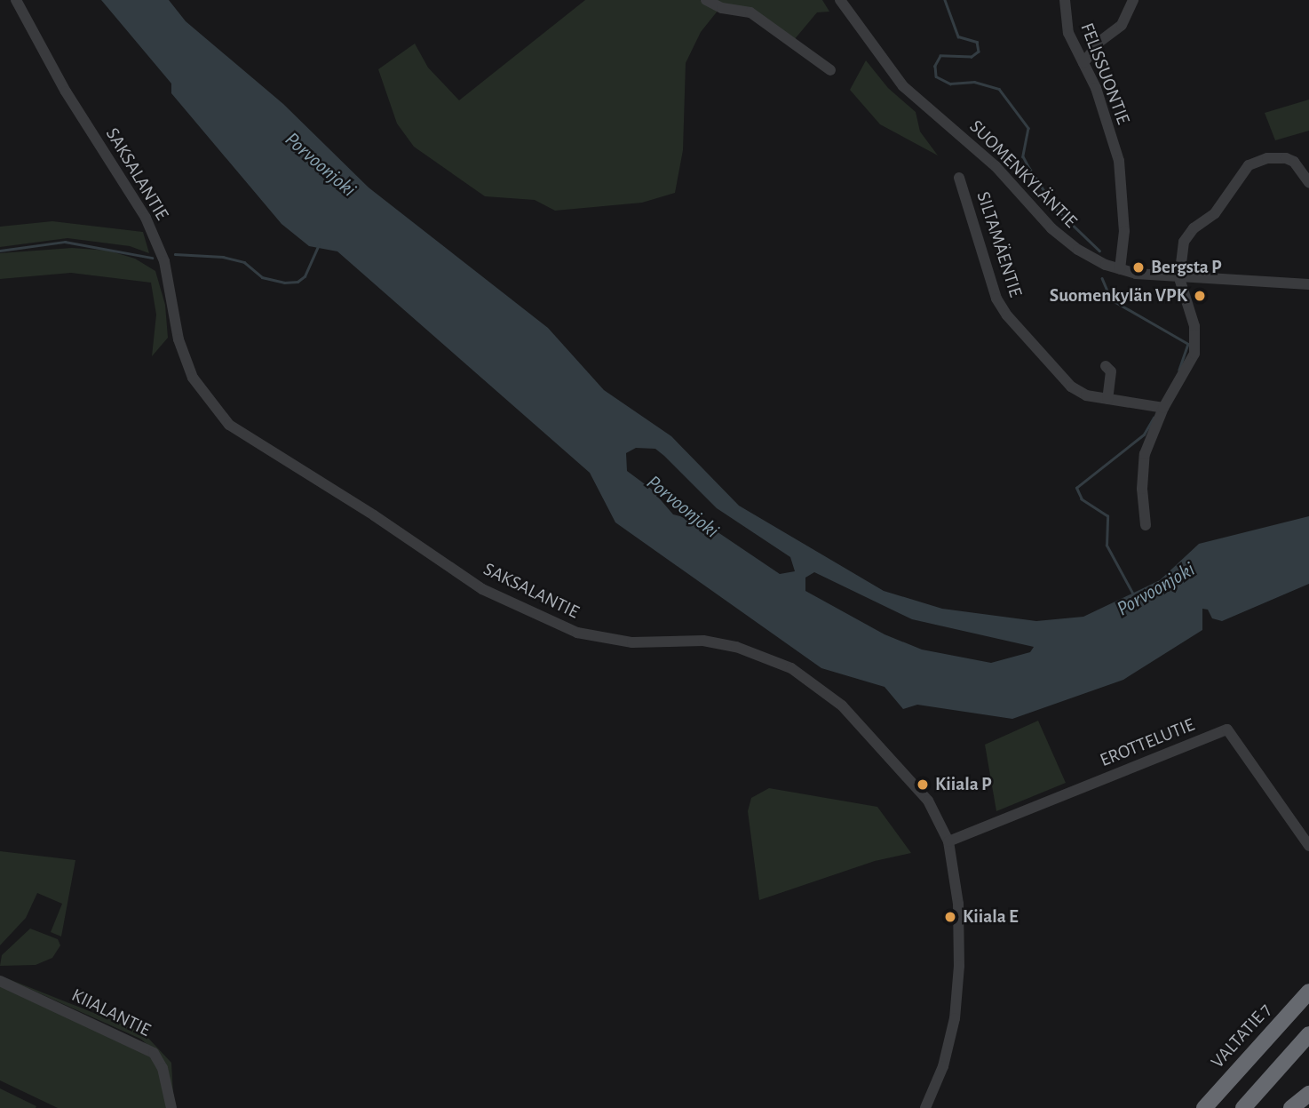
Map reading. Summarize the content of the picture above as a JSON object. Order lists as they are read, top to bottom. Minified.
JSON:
{"streets":{"highway":["VALTATIE 7"],"street":["FELISSUONTIE","SAKSALANTIE","SUOMENKYLÄNTIE","SILTAMÄENTIE","EROTTELUTIE","KIIALANTIE"]},"crossings":[["FELISSUONTIE","SUOMENKYLÄNTIE"],["SAKSALANTIE","EROTTELUTIE"]],"water":["Porvoonjoki"],"places":["Bergsta P","Suomenkylän VPK","Kiiala P","Kiiala E"]}
